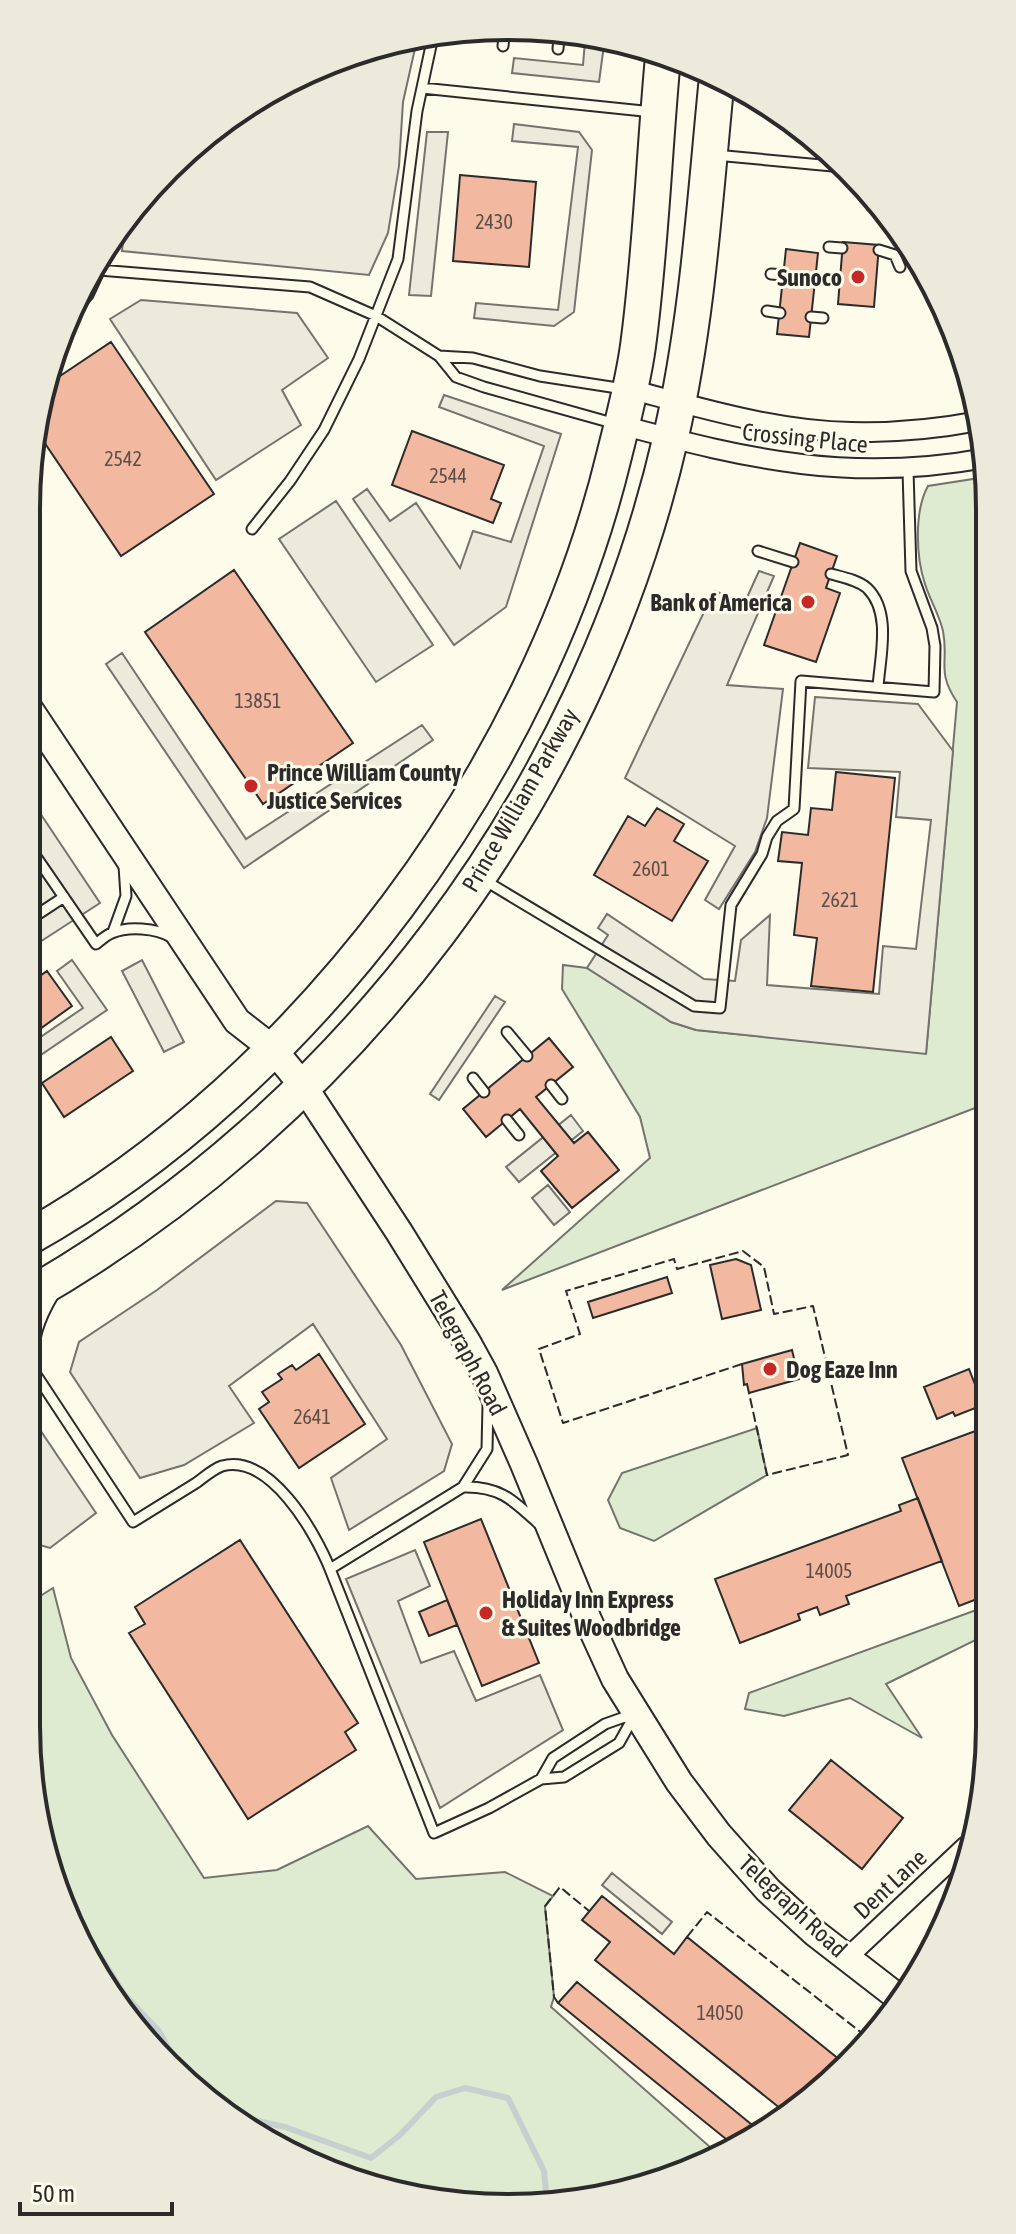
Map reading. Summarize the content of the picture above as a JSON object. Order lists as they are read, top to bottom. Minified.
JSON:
{"streets":{"highway":["Prince William Parkway"],"main road":["Telegraph Road"],"street":["Crossing Place","Dent Lane"]},"crossings":[["Crossing Place","Prince William Parkway"],["Prince William Parkway","Telegraph Road"],["Telegraph Road","Dent Lane"]],"places":["Sunoco","Bank of America","Prince William County Justice Services","Dog Eaze Inn","Holiday Inn Express & Suites Woodbridge"],"house_numbers":["2430","2542","2544","13851","2601","2621","2641","14005","14050"],"scale_bar":"50 m"}
